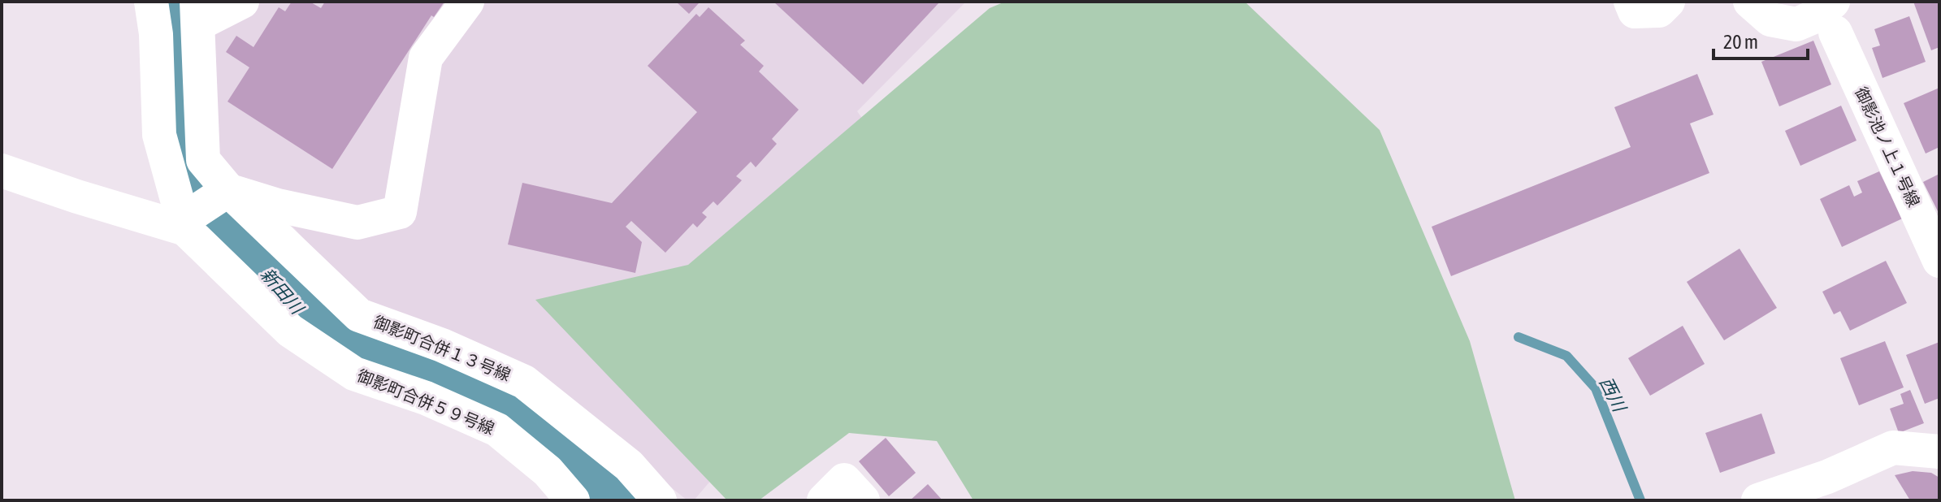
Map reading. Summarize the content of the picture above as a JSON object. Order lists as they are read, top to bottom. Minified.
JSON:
{"streets":{"street":["御影池ノ上１号線","御影町合併１３号線","御影町合併５９号線"]},"water":["新田川","西川"],"scale_bar":"20 m"}
